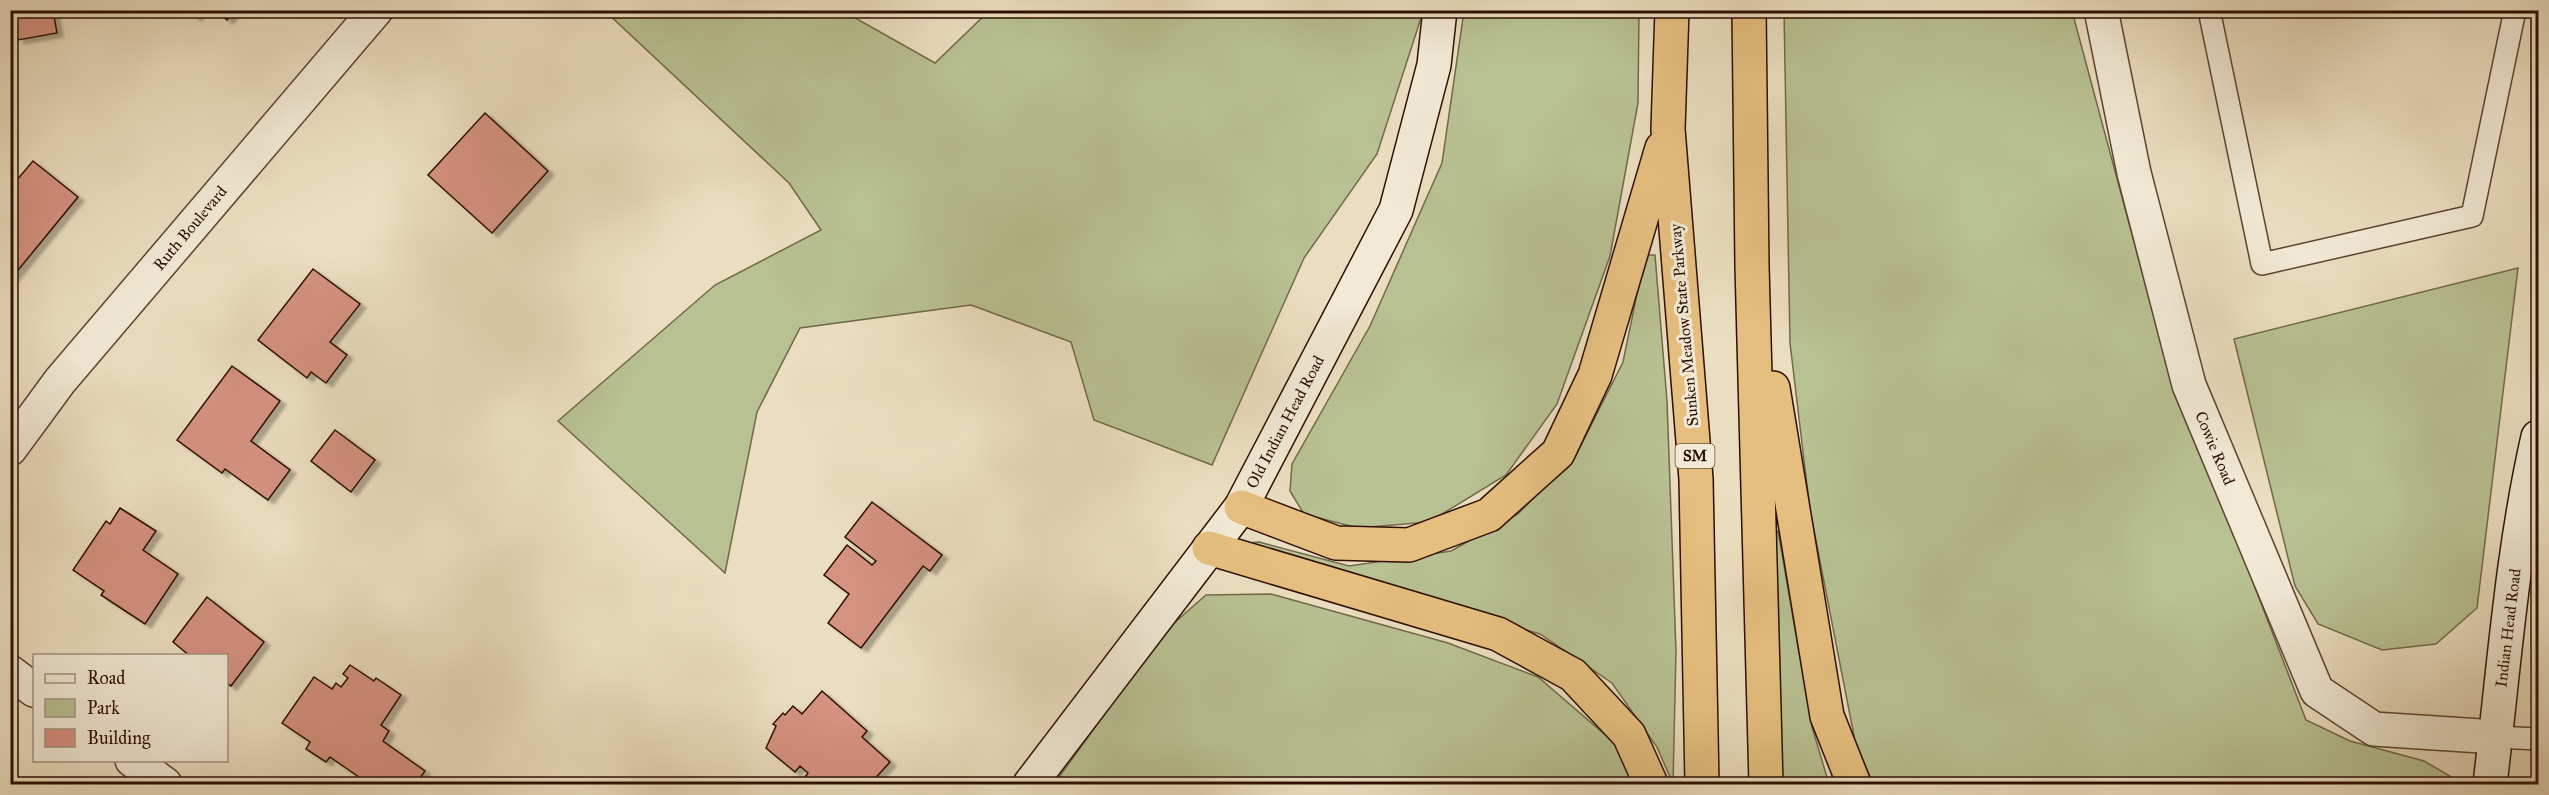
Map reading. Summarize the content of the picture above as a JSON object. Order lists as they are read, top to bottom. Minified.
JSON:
{"streets":{"highway":["Sunken Meadow State Parkway","SM"],"street":["Ruth Boulevard","Old Indian Head Road","Cowie Road","Indian Head Road"]},"crossings":[["Cowie Road","Indian Head Road"]],"legend":["Road","Park","Building"]}
